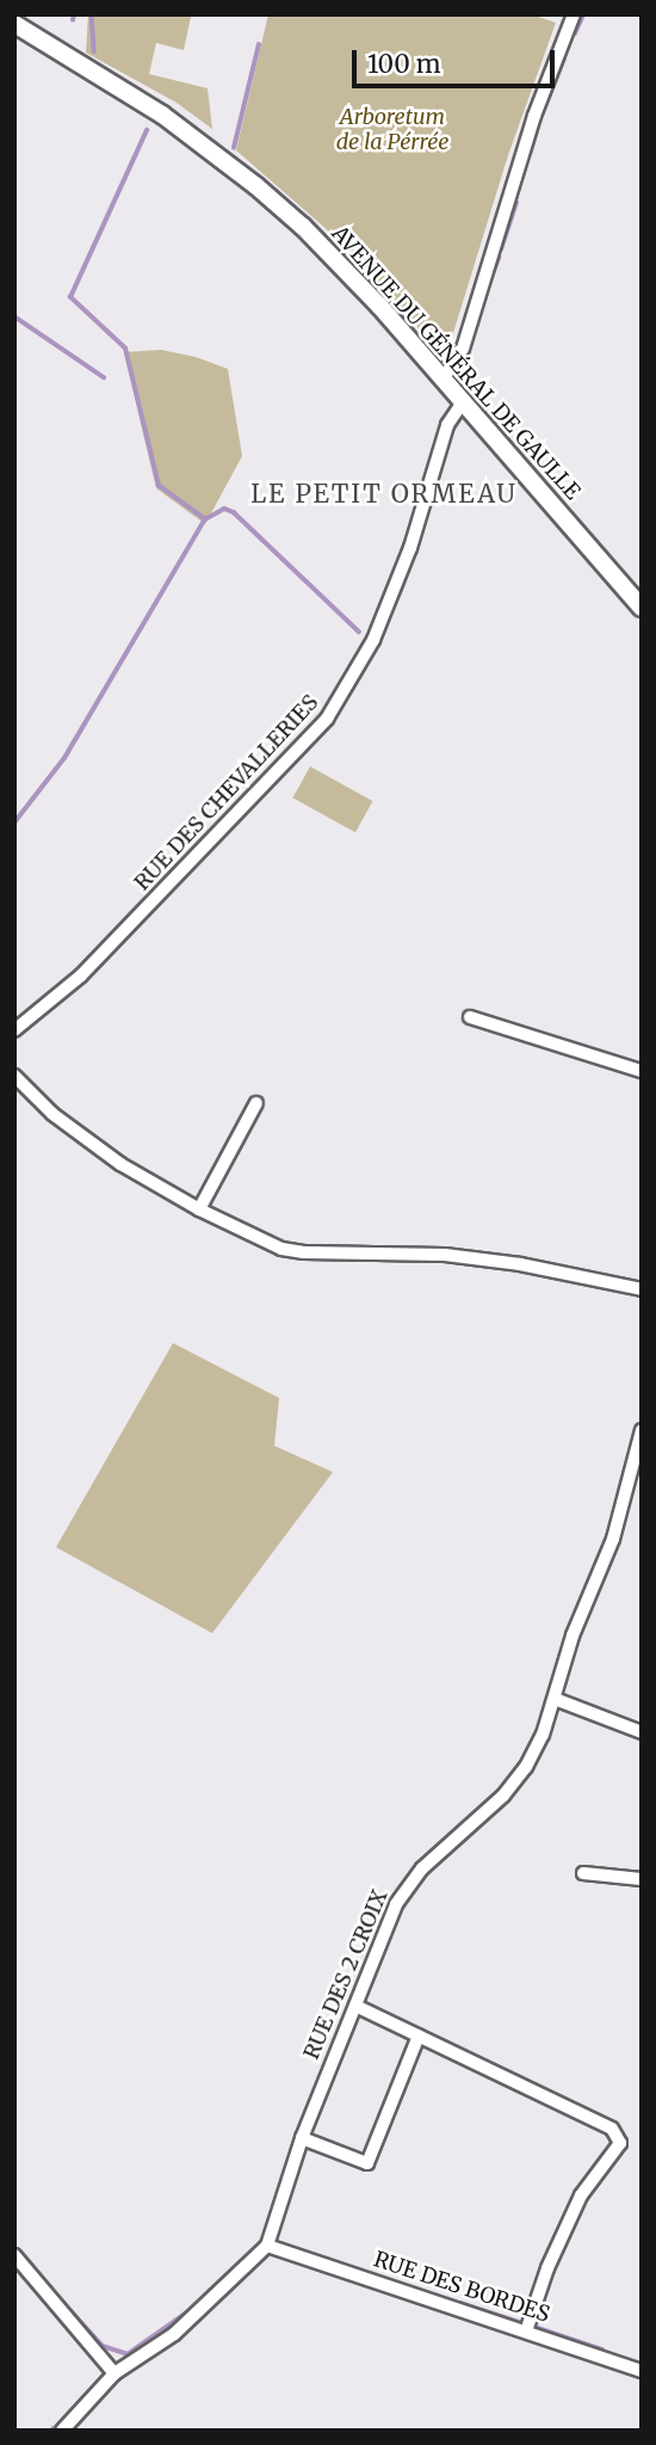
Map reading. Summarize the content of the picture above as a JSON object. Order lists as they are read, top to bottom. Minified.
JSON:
{"streets":{"street":["AVENUE DU GÉNÉRAL DE GAULLE","RUE DES CHEVALLERIES","RUE DES 2 CROIX","RUE DES BORDES"]},"crossings":[["AVENUE DU GÉNÉRAL DE GAULLE","RUE DES CHEVALLERIES"],["RUE DES 2 CROIX","RUE DES BORDES"]],"districts":["LE PETIT ORMEAU"],"parks":["Arboretum de la Pérrée"],"scale_bar":"100 m"}
